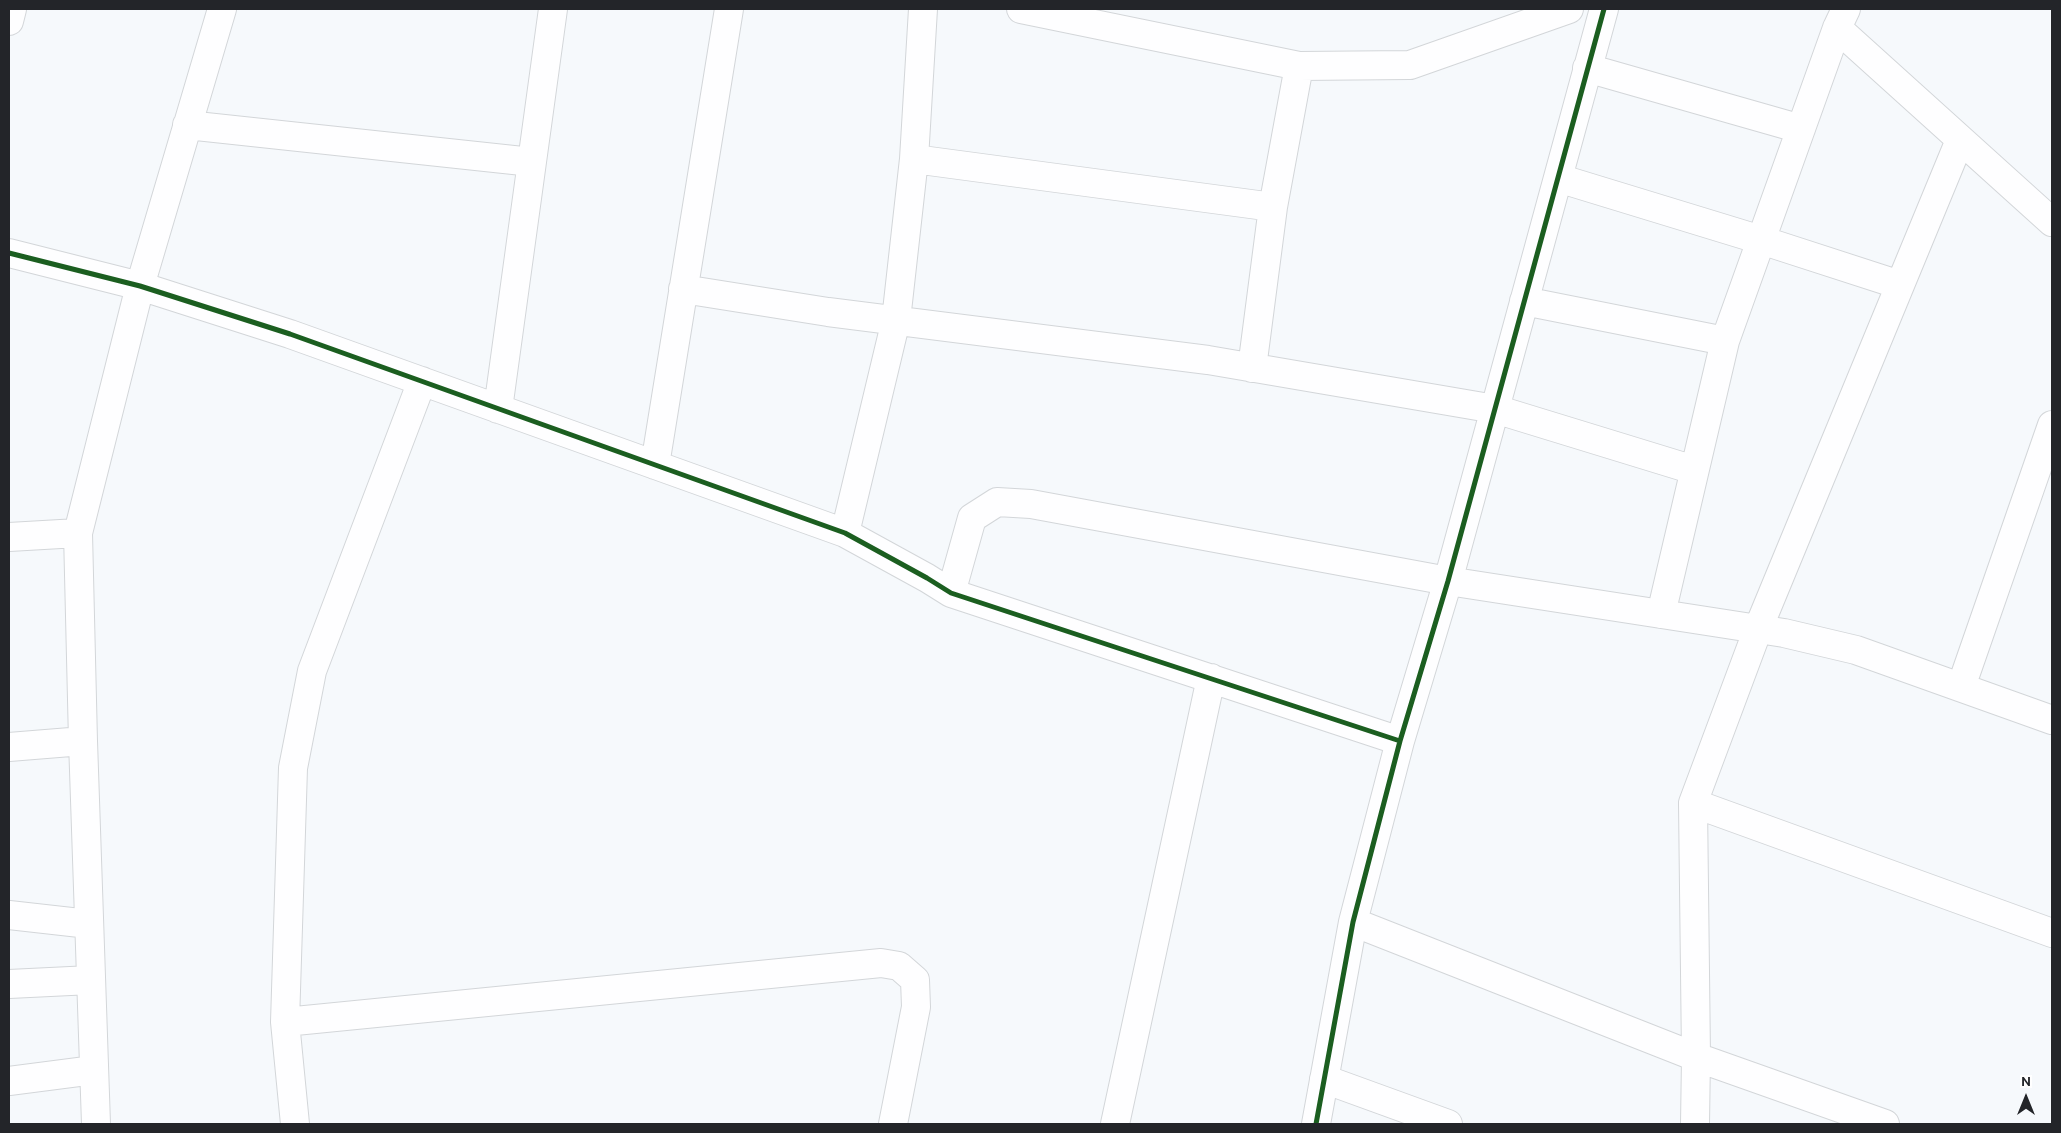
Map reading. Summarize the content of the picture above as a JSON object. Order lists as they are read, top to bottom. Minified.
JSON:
{"north":"top"}
